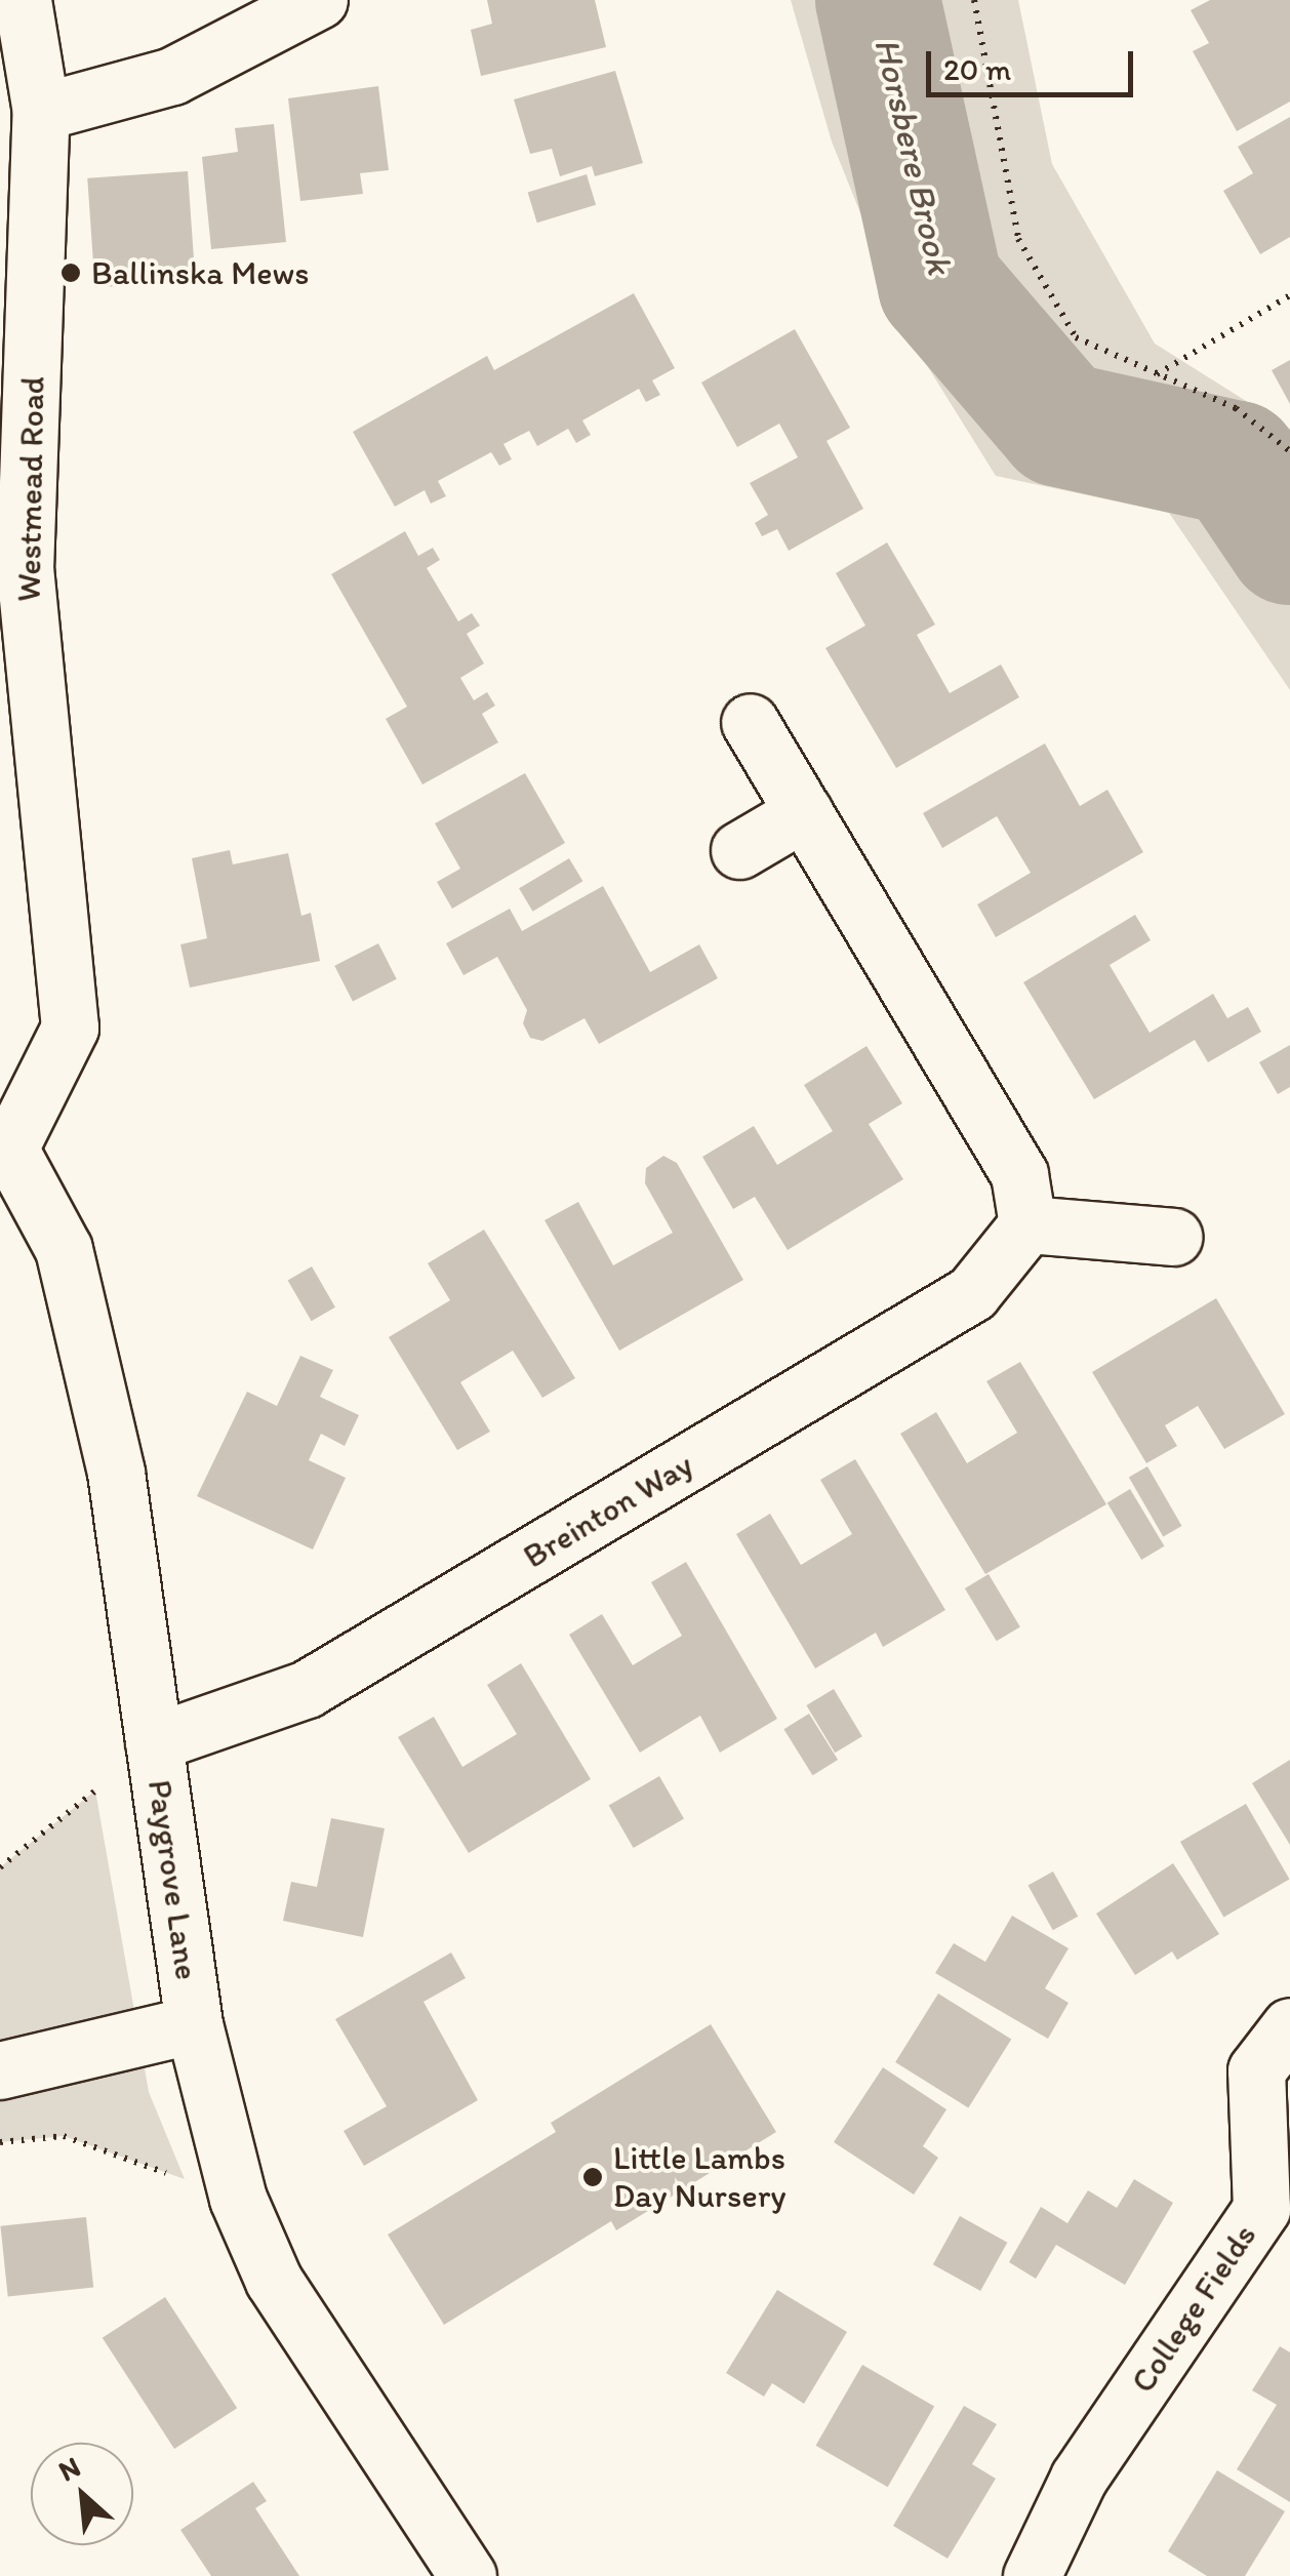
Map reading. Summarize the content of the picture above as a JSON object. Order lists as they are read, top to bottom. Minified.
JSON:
{"streets":{"street":["Westmead Road","Breinton Way","Paygrove Lane","College Fields"]},"crossings":[["Westmead Road","Paygrove Lane"],["Breinton Way","Paygrove Lane"]],"water":["Horsbere Brook"],"places":["Ballinska Mews","Little Lambs Day Nursery"],"scale_bar":"20 m","north":"top left"}
